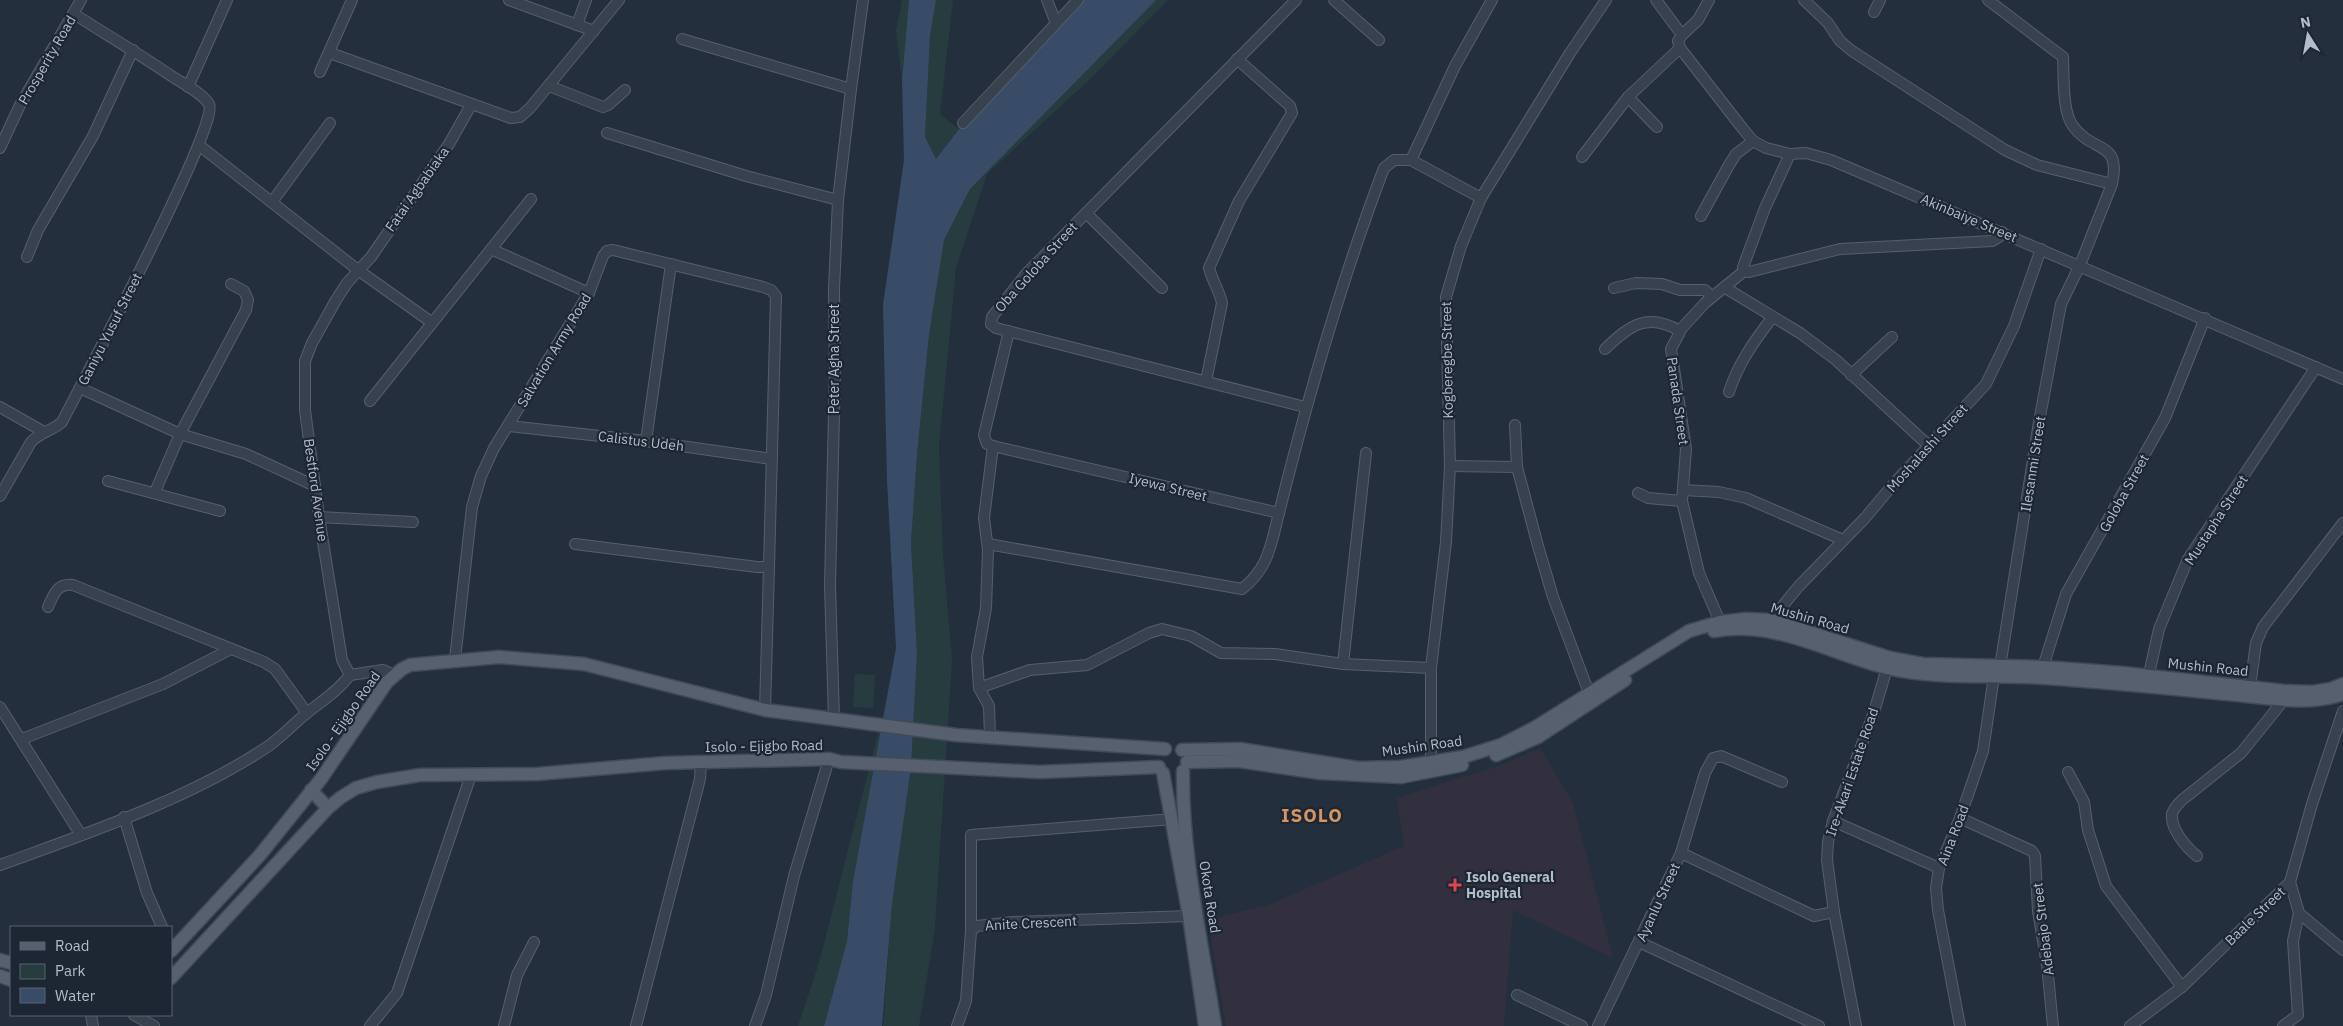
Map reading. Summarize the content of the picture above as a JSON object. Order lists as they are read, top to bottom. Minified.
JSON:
{"streets":{"main road":["Mushin Road","Isolo - Ejigbo Road","Okota Road"],"street":["Prosperity Road","Fatai Agbabiaka","Akinbaiye Street","Oba Goloba Street","Ganiyu Yusuf Street","Salvation Army Road","Peter Agha Street","Kogberegbe Street","Panada Street","Calistus Udeh","Moshalashi Street","Ilesanmi Street","Iyewa Street","Bestford Avenue","Goloba Street","Mustapha Street","Ire-Akari Estate Road","Aina Road","Ayanlu Street","Baale Street","Anite Crescent","Adebajo Street"]},"crossings":[["Fatai Agbabiaka","Bestford Avenue"],["Akinbaiye Street","Moshalashi Street"],["Akinbaiye Street","Ilesanmi Street"],["Akinbaiye Street","Goloba Street"],["Akinbaiye Street","Mustapha Street"],["Salvation Army Road","Calistus Udeh"],["Salvation Army Road","Isolo - Ejigbo Road"],["Peter Agha Street","Isolo - Ejigbo Road"],["Kogberegbe Street","Mushin Road"],["Panada Street","Mushin Road"],["Moshalashi Street","Mushin Road"],["Ilesanmi Street","Mushin Road"],["Ilesanmi Street","Aina Road"],["Goloba Street","Mushin Road"],["Mustapha Street","Mushin Road"],["Mushin Road","Isolo - Ejigbo Road"],["Mushin Road","Ire-Akari Estate Road"],["Mushin Road","Aina Road"],["Mushin Road","Okota Road"],["Isolo - Ejigbo Road","Okota Road"],["Aina Road","Adebajo Street"]],"districts":["ISOLO"],"places":{"health":["Isolo General Hospital"]},"legend":["Road","Park","Water"],"north":"top"}
